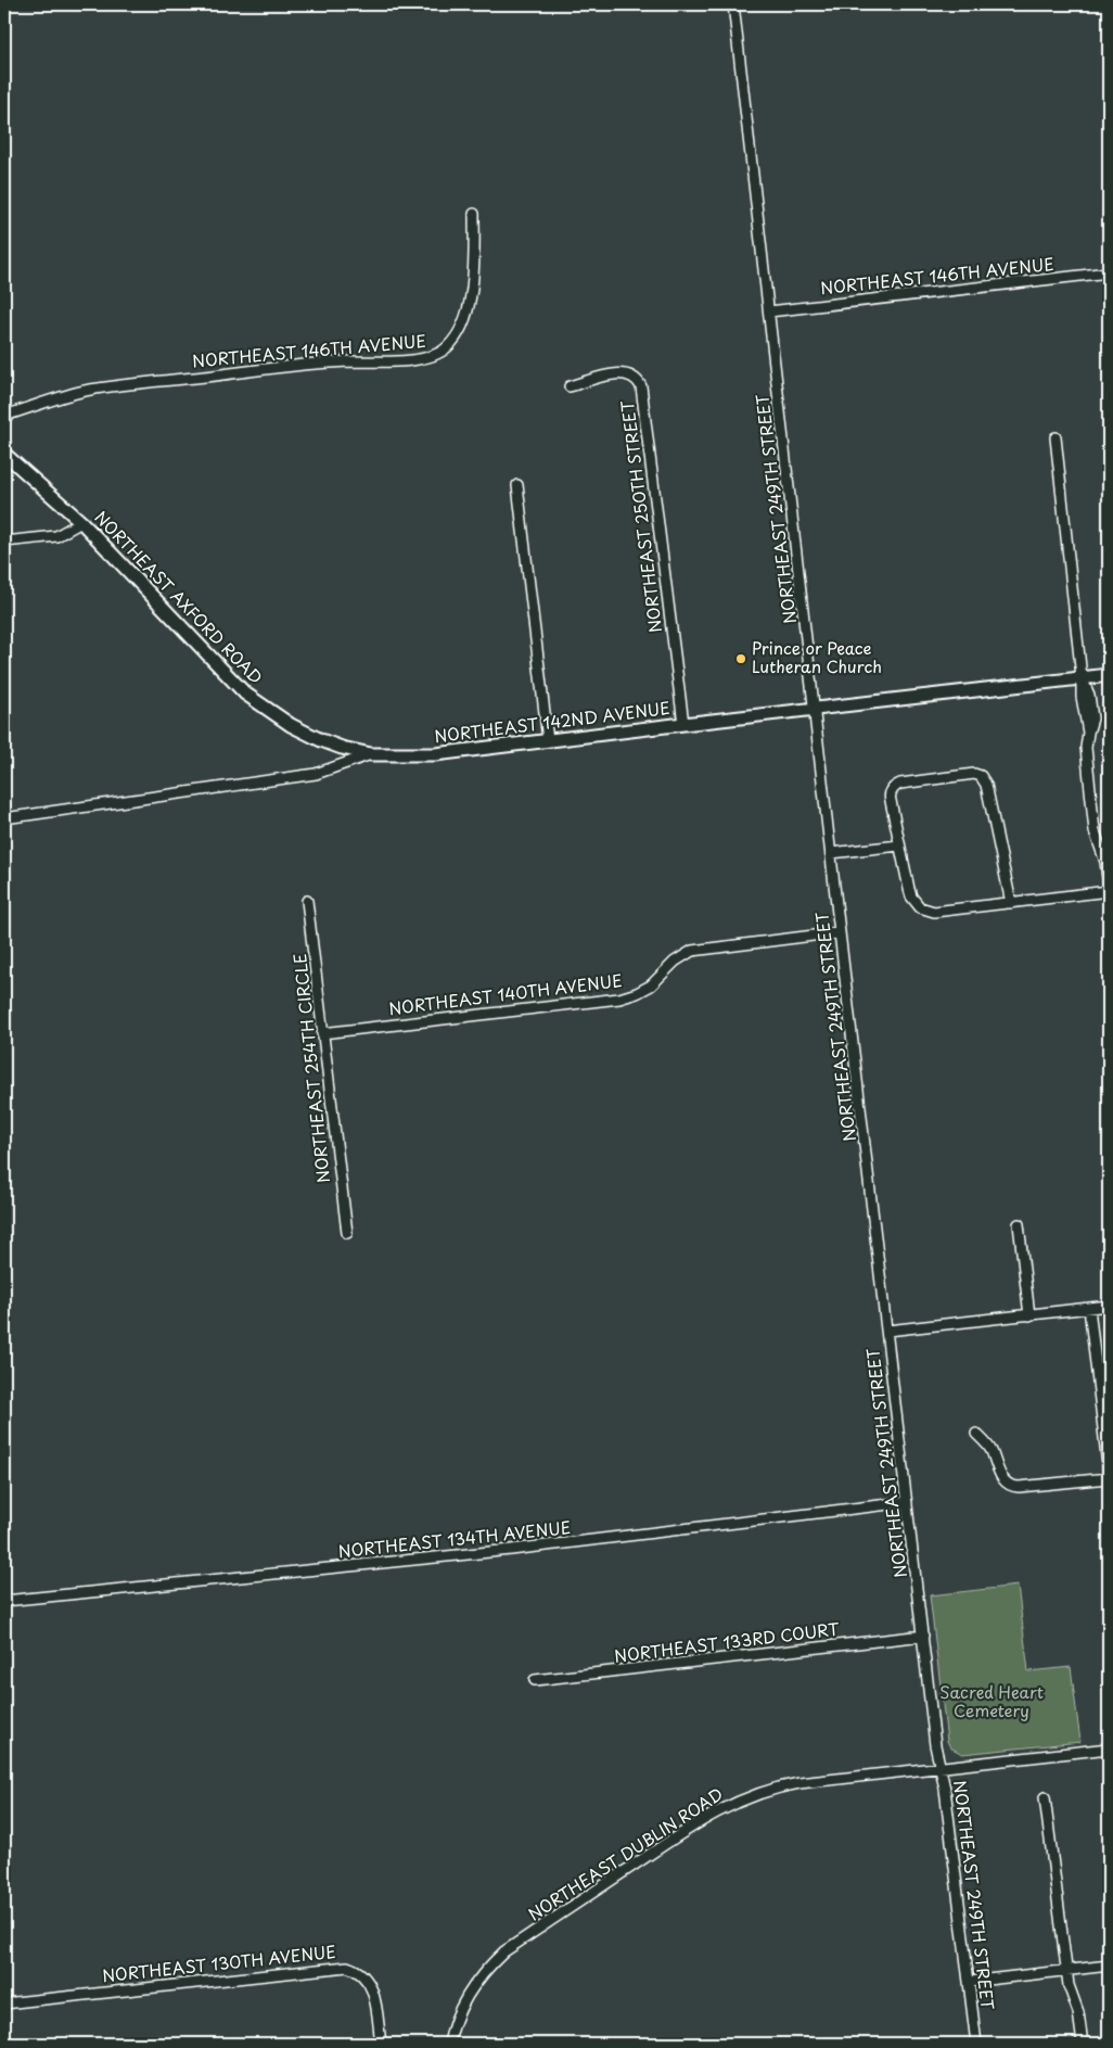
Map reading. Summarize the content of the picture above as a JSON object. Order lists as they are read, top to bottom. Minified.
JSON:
{"streets":{"main road":["NORTHEAST AXFORD ROAD","NORTHEAST 142ND AVENUE"],"street":["NORTHEAST 146TH AVENUE","NORTHEAST 249TH STREET","NORTHEAST 250TH STREET","NORTHEAST 140TH AVENUE","NORTHEAST 254TH CIRCLE","NORTHEAST 134TH AVENUE","NORTHEAST 133RD COURT","NORTHEAST DUBLIN ROAD","NORTHEAST 130TH AVENUE"]},"crossings":[["NORTHEAST 146TH AVENUE","NORTHEAST 249TH STREET"],["NORTHEAST 249TH STREET","NORTHEAST 142ND AVENUE"],["NORTHEAST 249TH STREET","NORTHEAST 140TH AVENUE"],["NORTHEAST 249TH STREET","NORTHEAST 134TH AVENUE"],["NORTHEAST 249TH STREET","NORTHEAST 133RD COURT"],["NORTHEAST 249TH STREET","NORTHEAST DUBLIN ROAD"],["NORTHEAST 250TH STREET","NORTHEAST 142ND AVENUE"],["NORTHEAST AXFORD ROAD","NORTHEAST 142ND AVENUE"],["NORTHEAST 140TH AVENUE","NORTHEAST 254TH CIRCLE"]],"parks":["Sacred Heart Cemetery"],"places":["Prince or Peace Lutheran Church"]}
